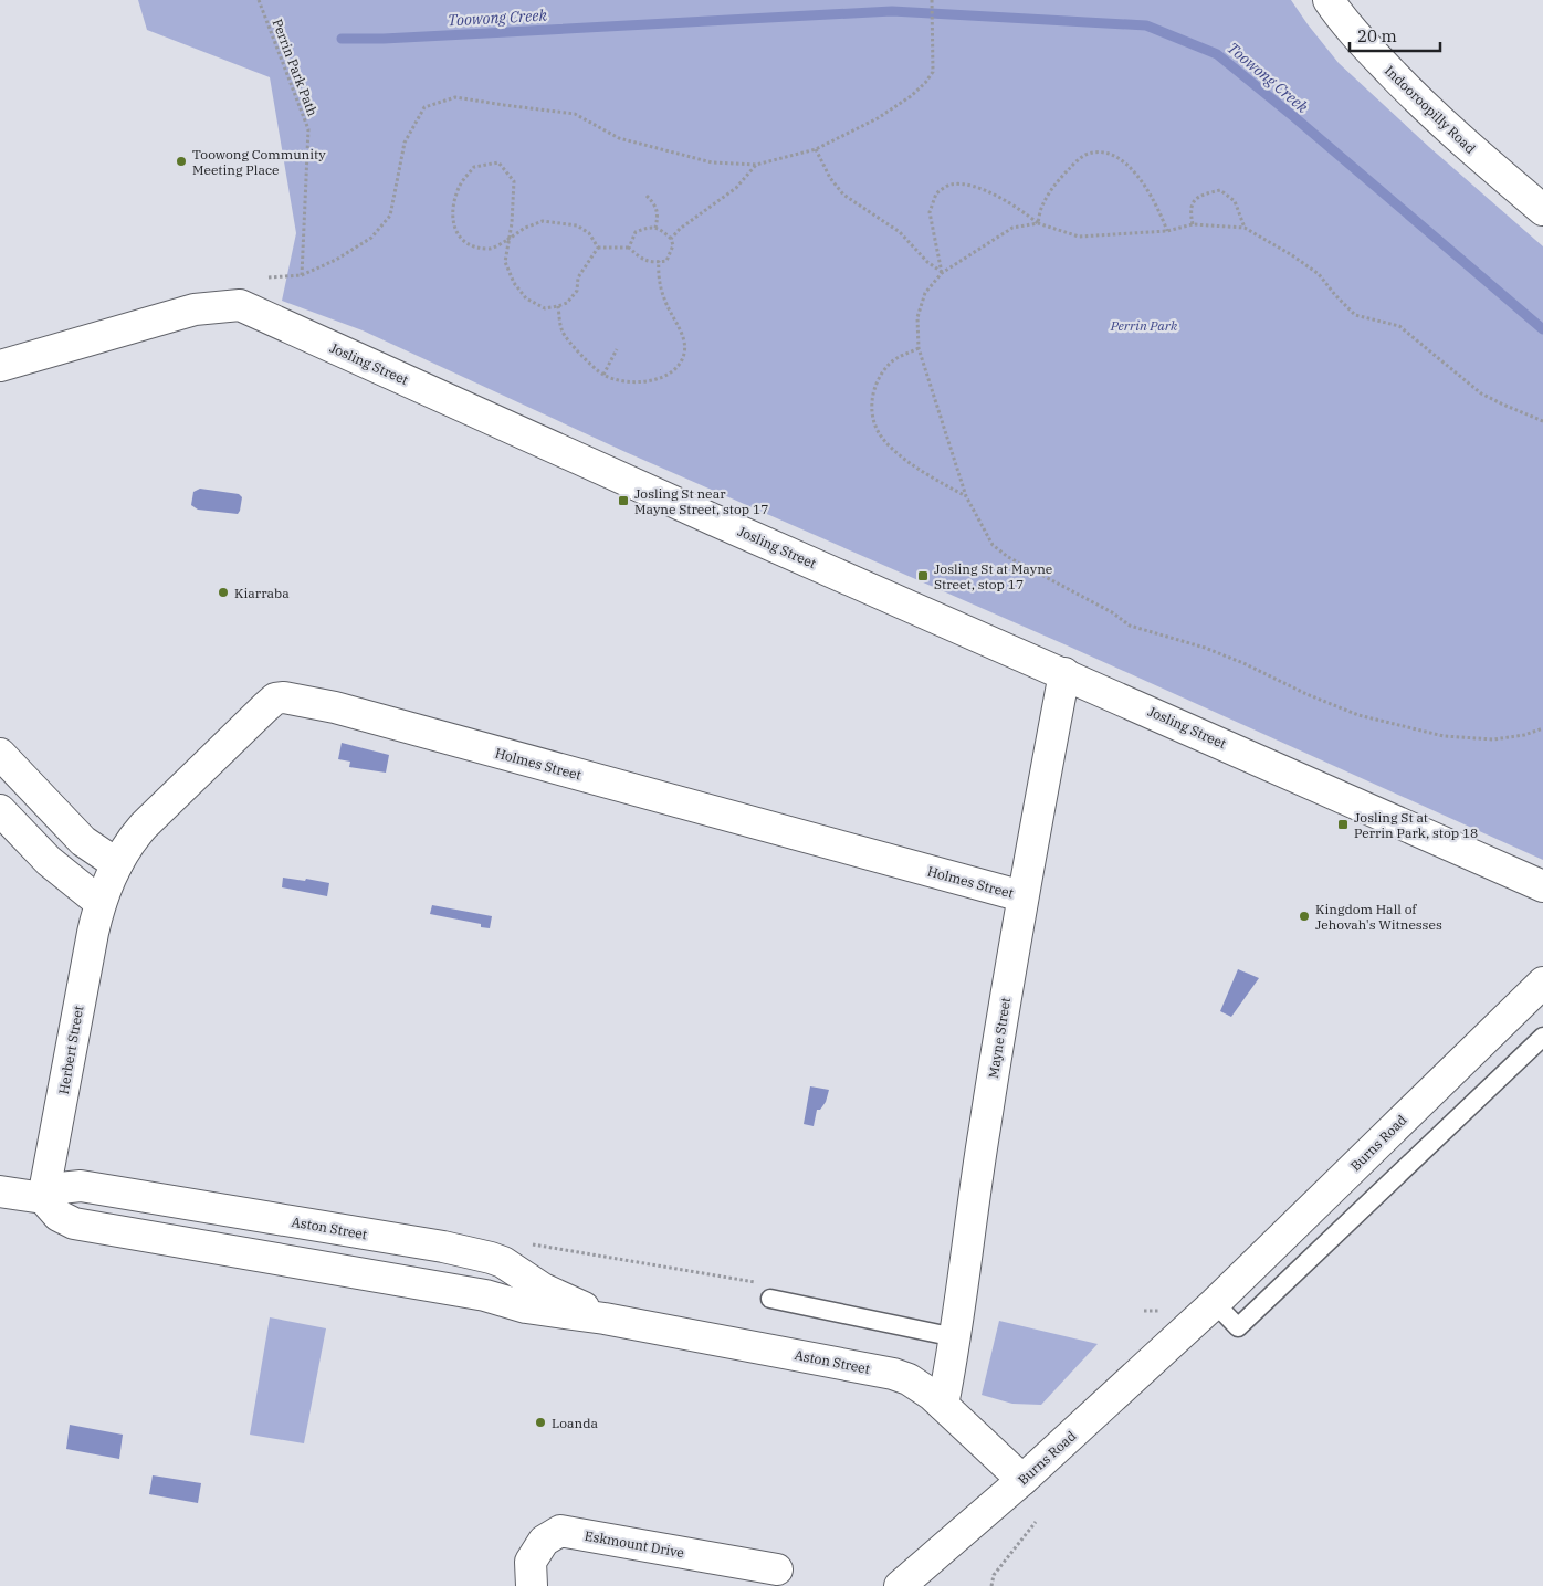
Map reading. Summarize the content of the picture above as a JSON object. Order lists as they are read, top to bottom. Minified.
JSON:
{"streets":{"street":["Indooroopilly Road","Josling Street","Holmes Street","Mayne Street","Herbert Street","Burns Road","Aston Street","Eskmount Drive"],"path":["Perrin Park Path"]},"crossings":[["Josling Street","Mayne Street"],["Holmes Street","Mayne Street"],["Holmes Street","Herbert Street"],["Mayne Street","Aston Street"],["Herbert Street","Aston Street"],["Burns Road","Aston Street"]],"water":["Toowong Creek"],"parks":["Perrin Park"],"places":{"other":["Toowong Community Meeting Place","Kiarraba","Kingdom Hall of Jehovah's Witnesses","Loanda"],"transit":["Josling St near Mayne Street, stop 17","Josling St at Mayne Street, stop 17","Josling St at Perrin Park, stop 18"]},"scale_bar":"20 m"}
